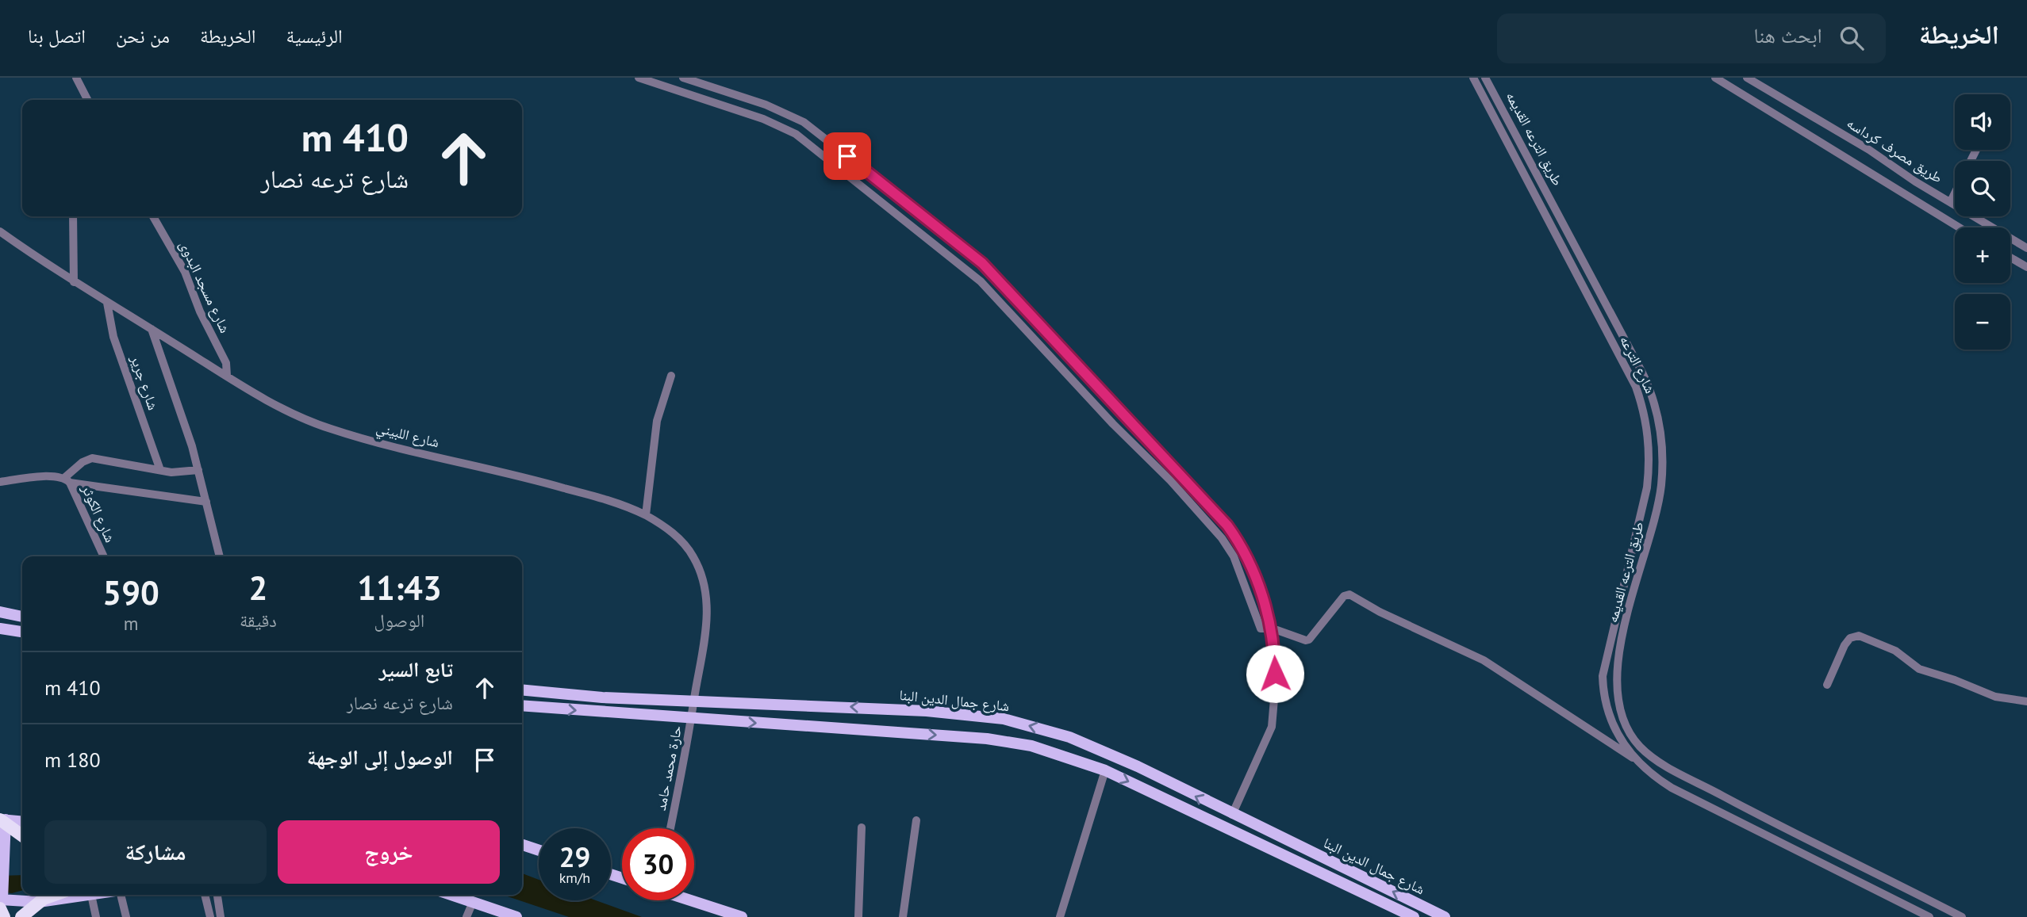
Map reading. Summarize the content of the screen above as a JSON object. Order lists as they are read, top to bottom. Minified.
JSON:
{"streets":{"main road":["شارع جمال الدين البنا"],"street":["طريق الترعه القديمه","طريق مصرف كرداسه","شارع مسجد البدوى","شارع الترعه","شارع جرير","شارع اللبيني","شارع الكوثر","حارة محمد حامد"]},"crossings":[["شارع مسجد البدوى","شارع اللبيني"],["شارع جرير","شارع اللبيني"],["شارع اللبيني","شارع جمال الدين البنا"],["شارع اللبيني","حارة محمد حامد"],["شارع جمال الدين البنا","حارة محمد حامد"]],"page":{"header":"الخريطة","search":"ابحث هنا","nav":["الرئيسية","الخريطة","من نحن","اتصل بنا"],"map_buttons":["+","−"],"turn":["410 m","شارع ترعه نصار"],"eta":["11:43","الوصول","2","دقيقة","590","m"],"list":[{"name":"تابع السير","note":"شارع ترعه نصار","value":"410 m"},{"name":"الوصول إلى الوجهة","value":"180 m"}],"buttons":["خروج","مشاركة"],"speed":"29 km/h","limit":"30"}}
